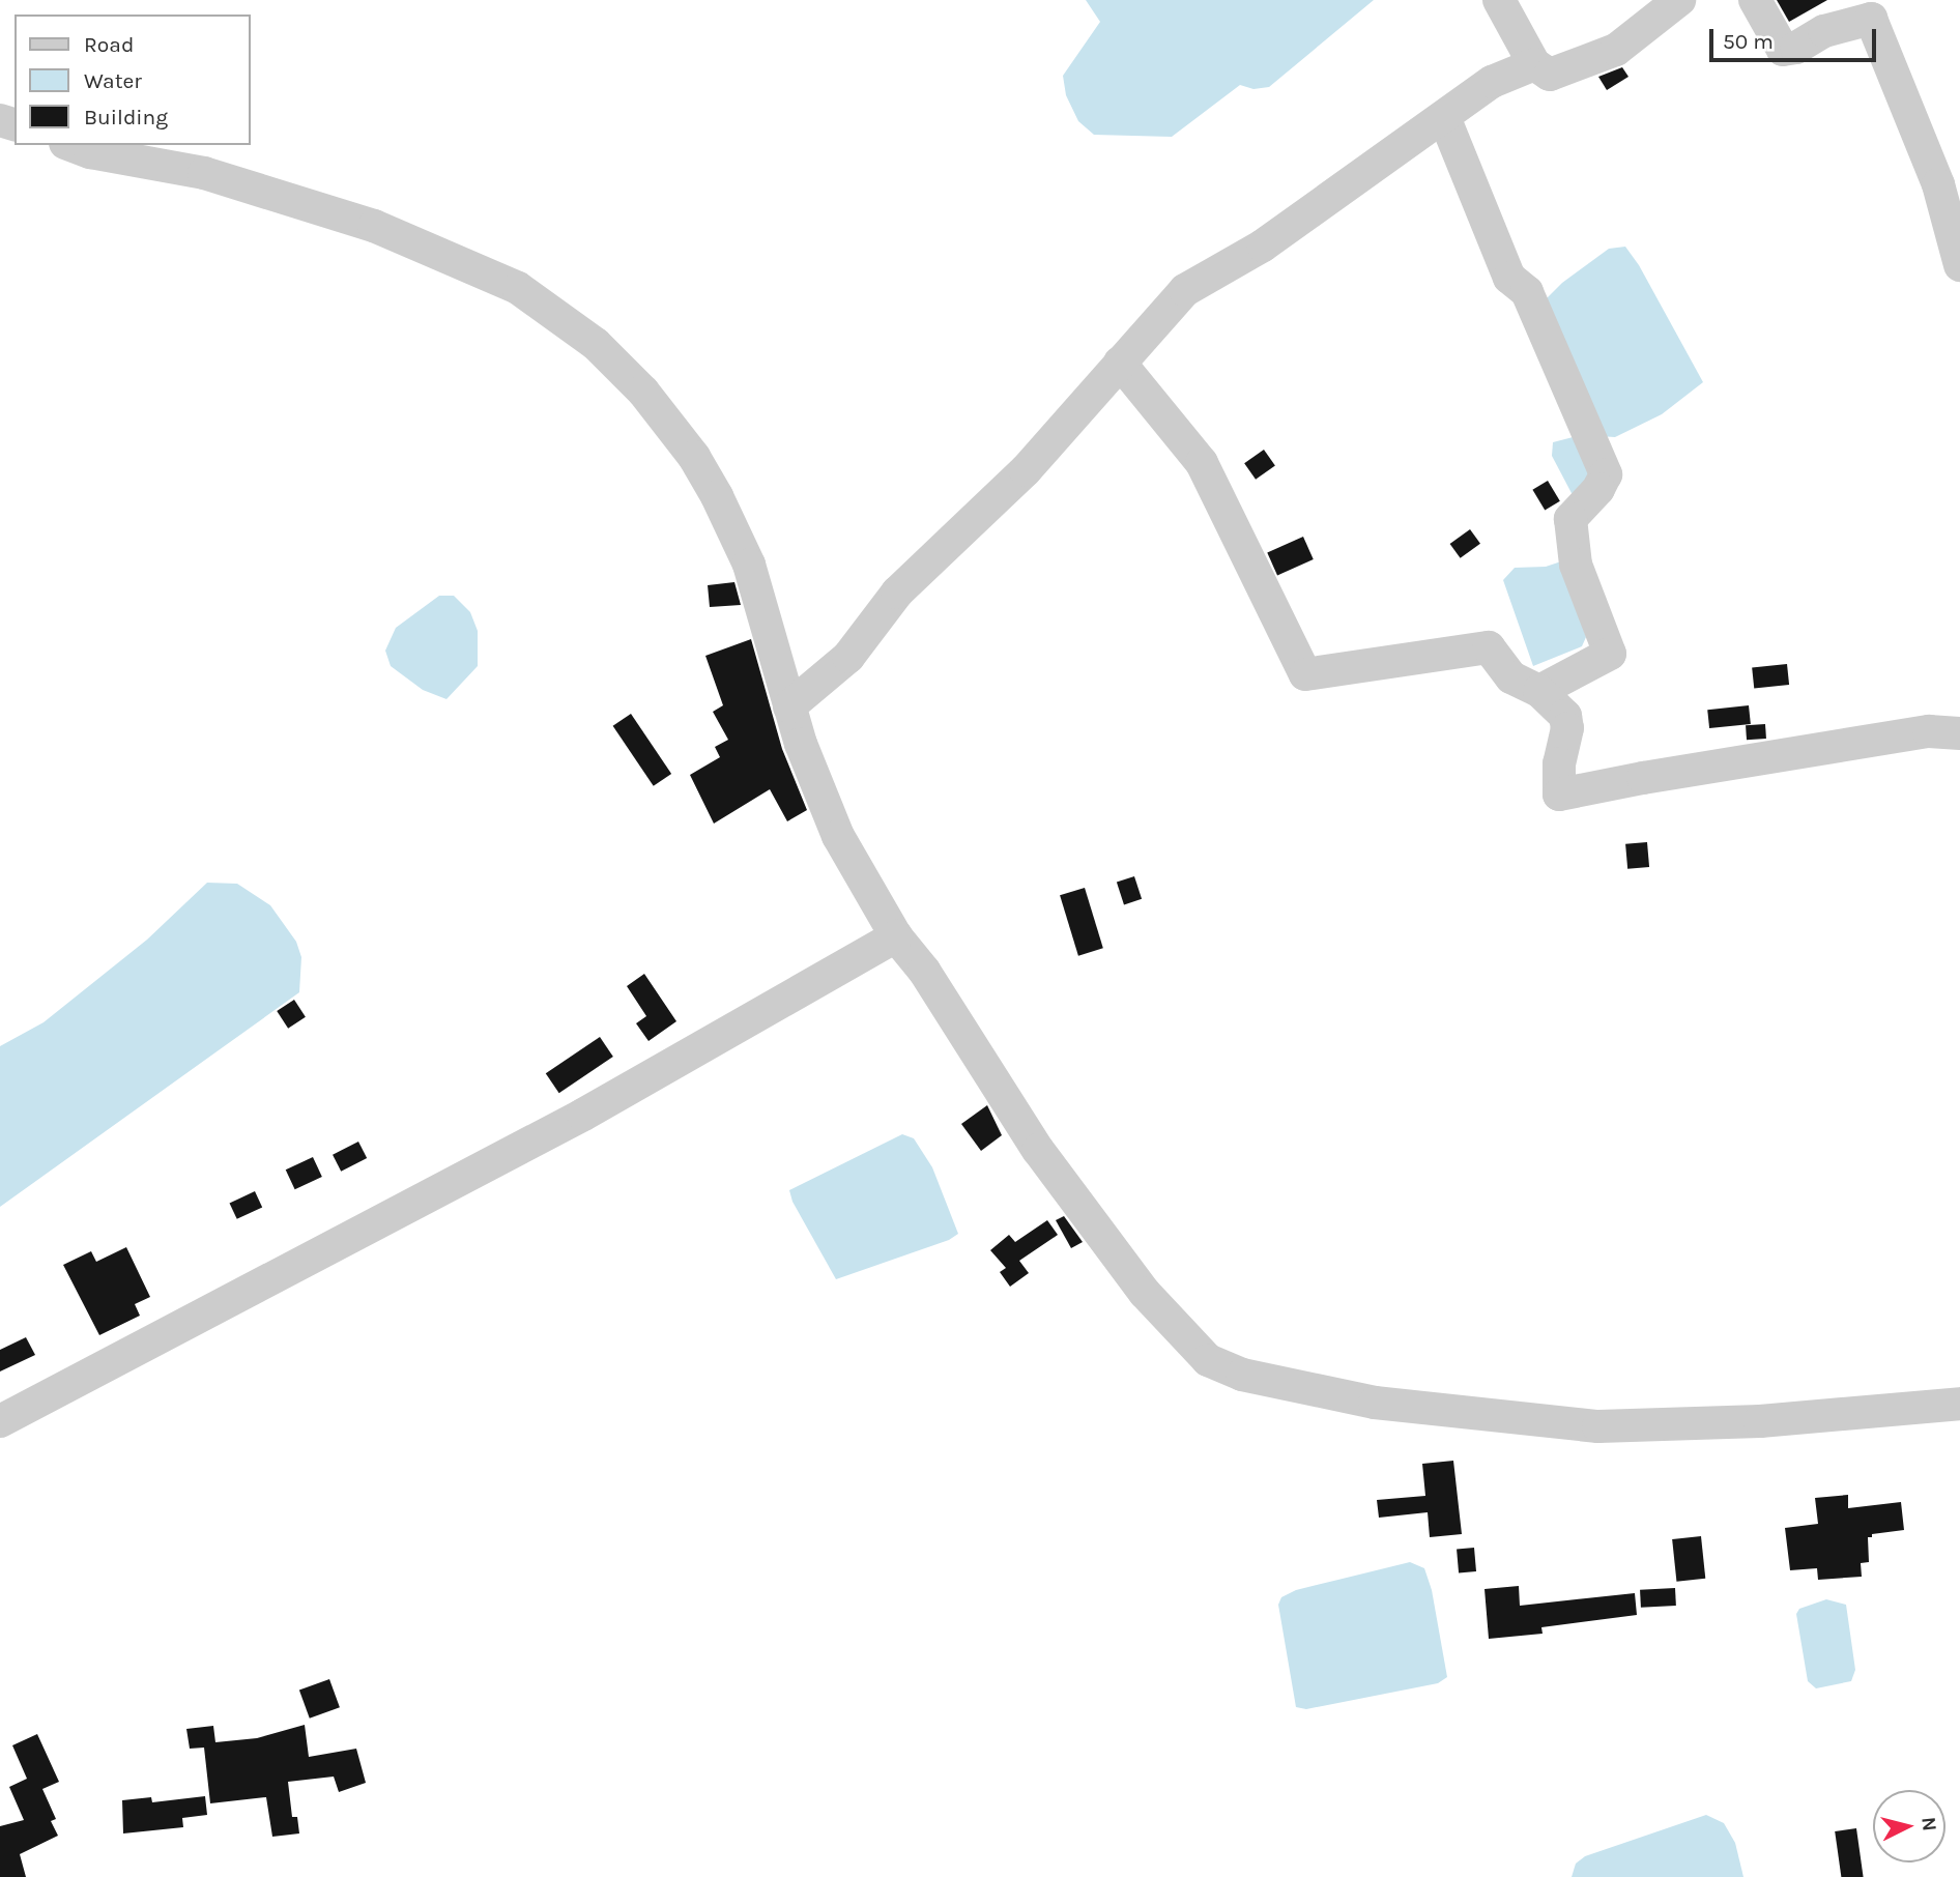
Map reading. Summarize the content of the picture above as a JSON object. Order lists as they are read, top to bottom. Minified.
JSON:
{"legend":["Road","Water","Building"],"scale_bar":"50 m","north":"right"}
